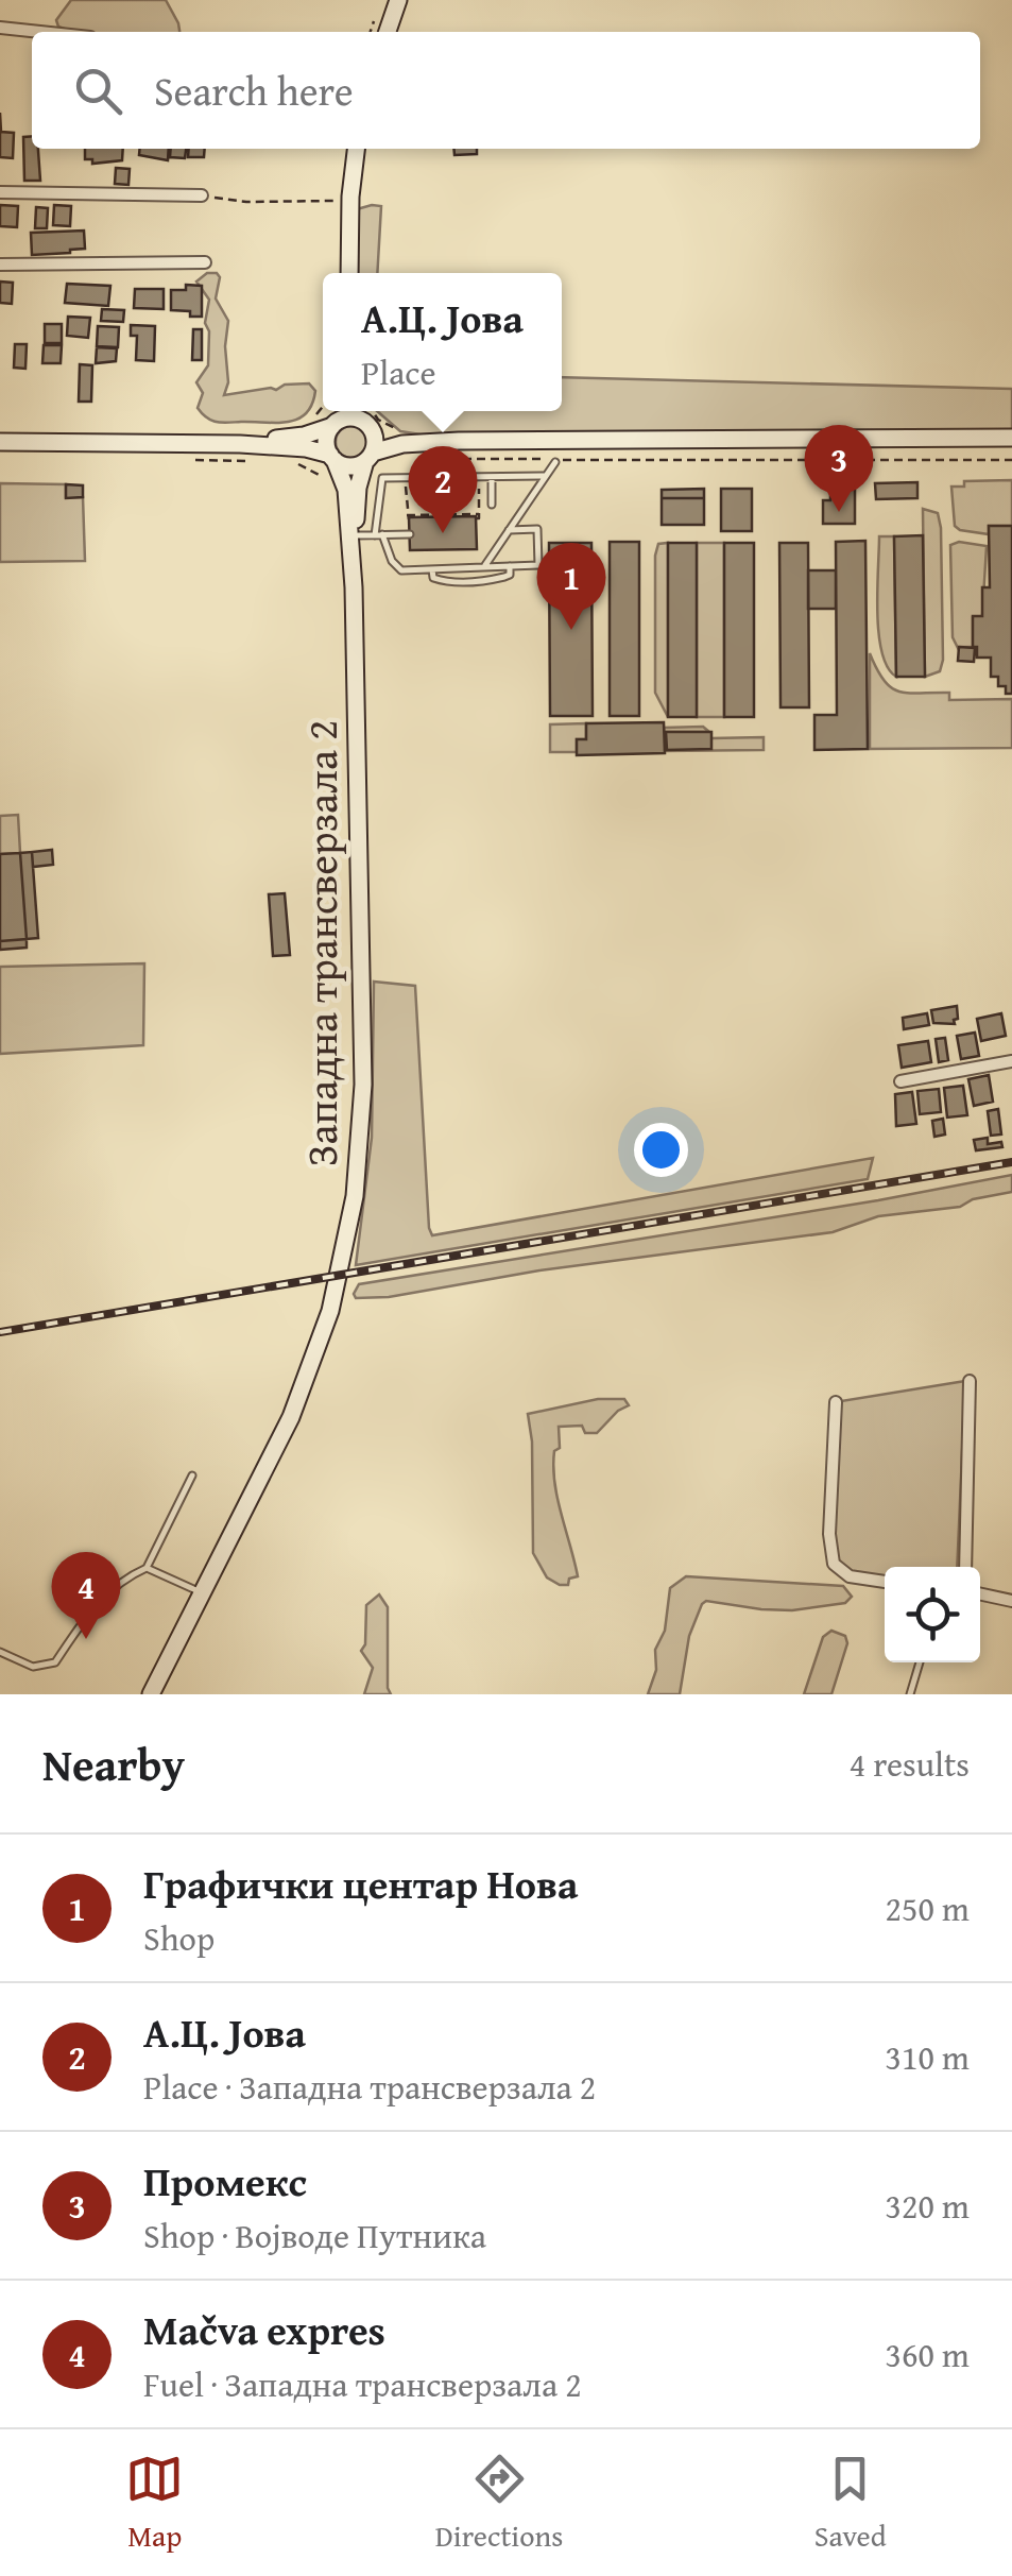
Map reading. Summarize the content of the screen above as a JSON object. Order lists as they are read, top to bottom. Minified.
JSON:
{"streets":{"main road":["Западна трансверзала 2"]},"page":{"search":"Search here","popup":["А.Ц. Јова","Place"],"pins":["3","2","1","4"],"heading":["Nearby","4 results"],"list":[{"mark":"1","name":"Графички центар Нова","note":"Shop","value":"250 m"},{"mark":"2","name":"А.Ц. Јова","note":"Place · Западна трансверзала 2","value":"310 m"},{"mark":"3","name":"Промекс","note":"Shop · Војводе Путника","value":"320 m"},{"mark":"4","name":"Mačva expres","note":"Fuel · Западна трансверзала 2","value":"360 m"}],"nav":["Map","Directions","Saved"]}}
